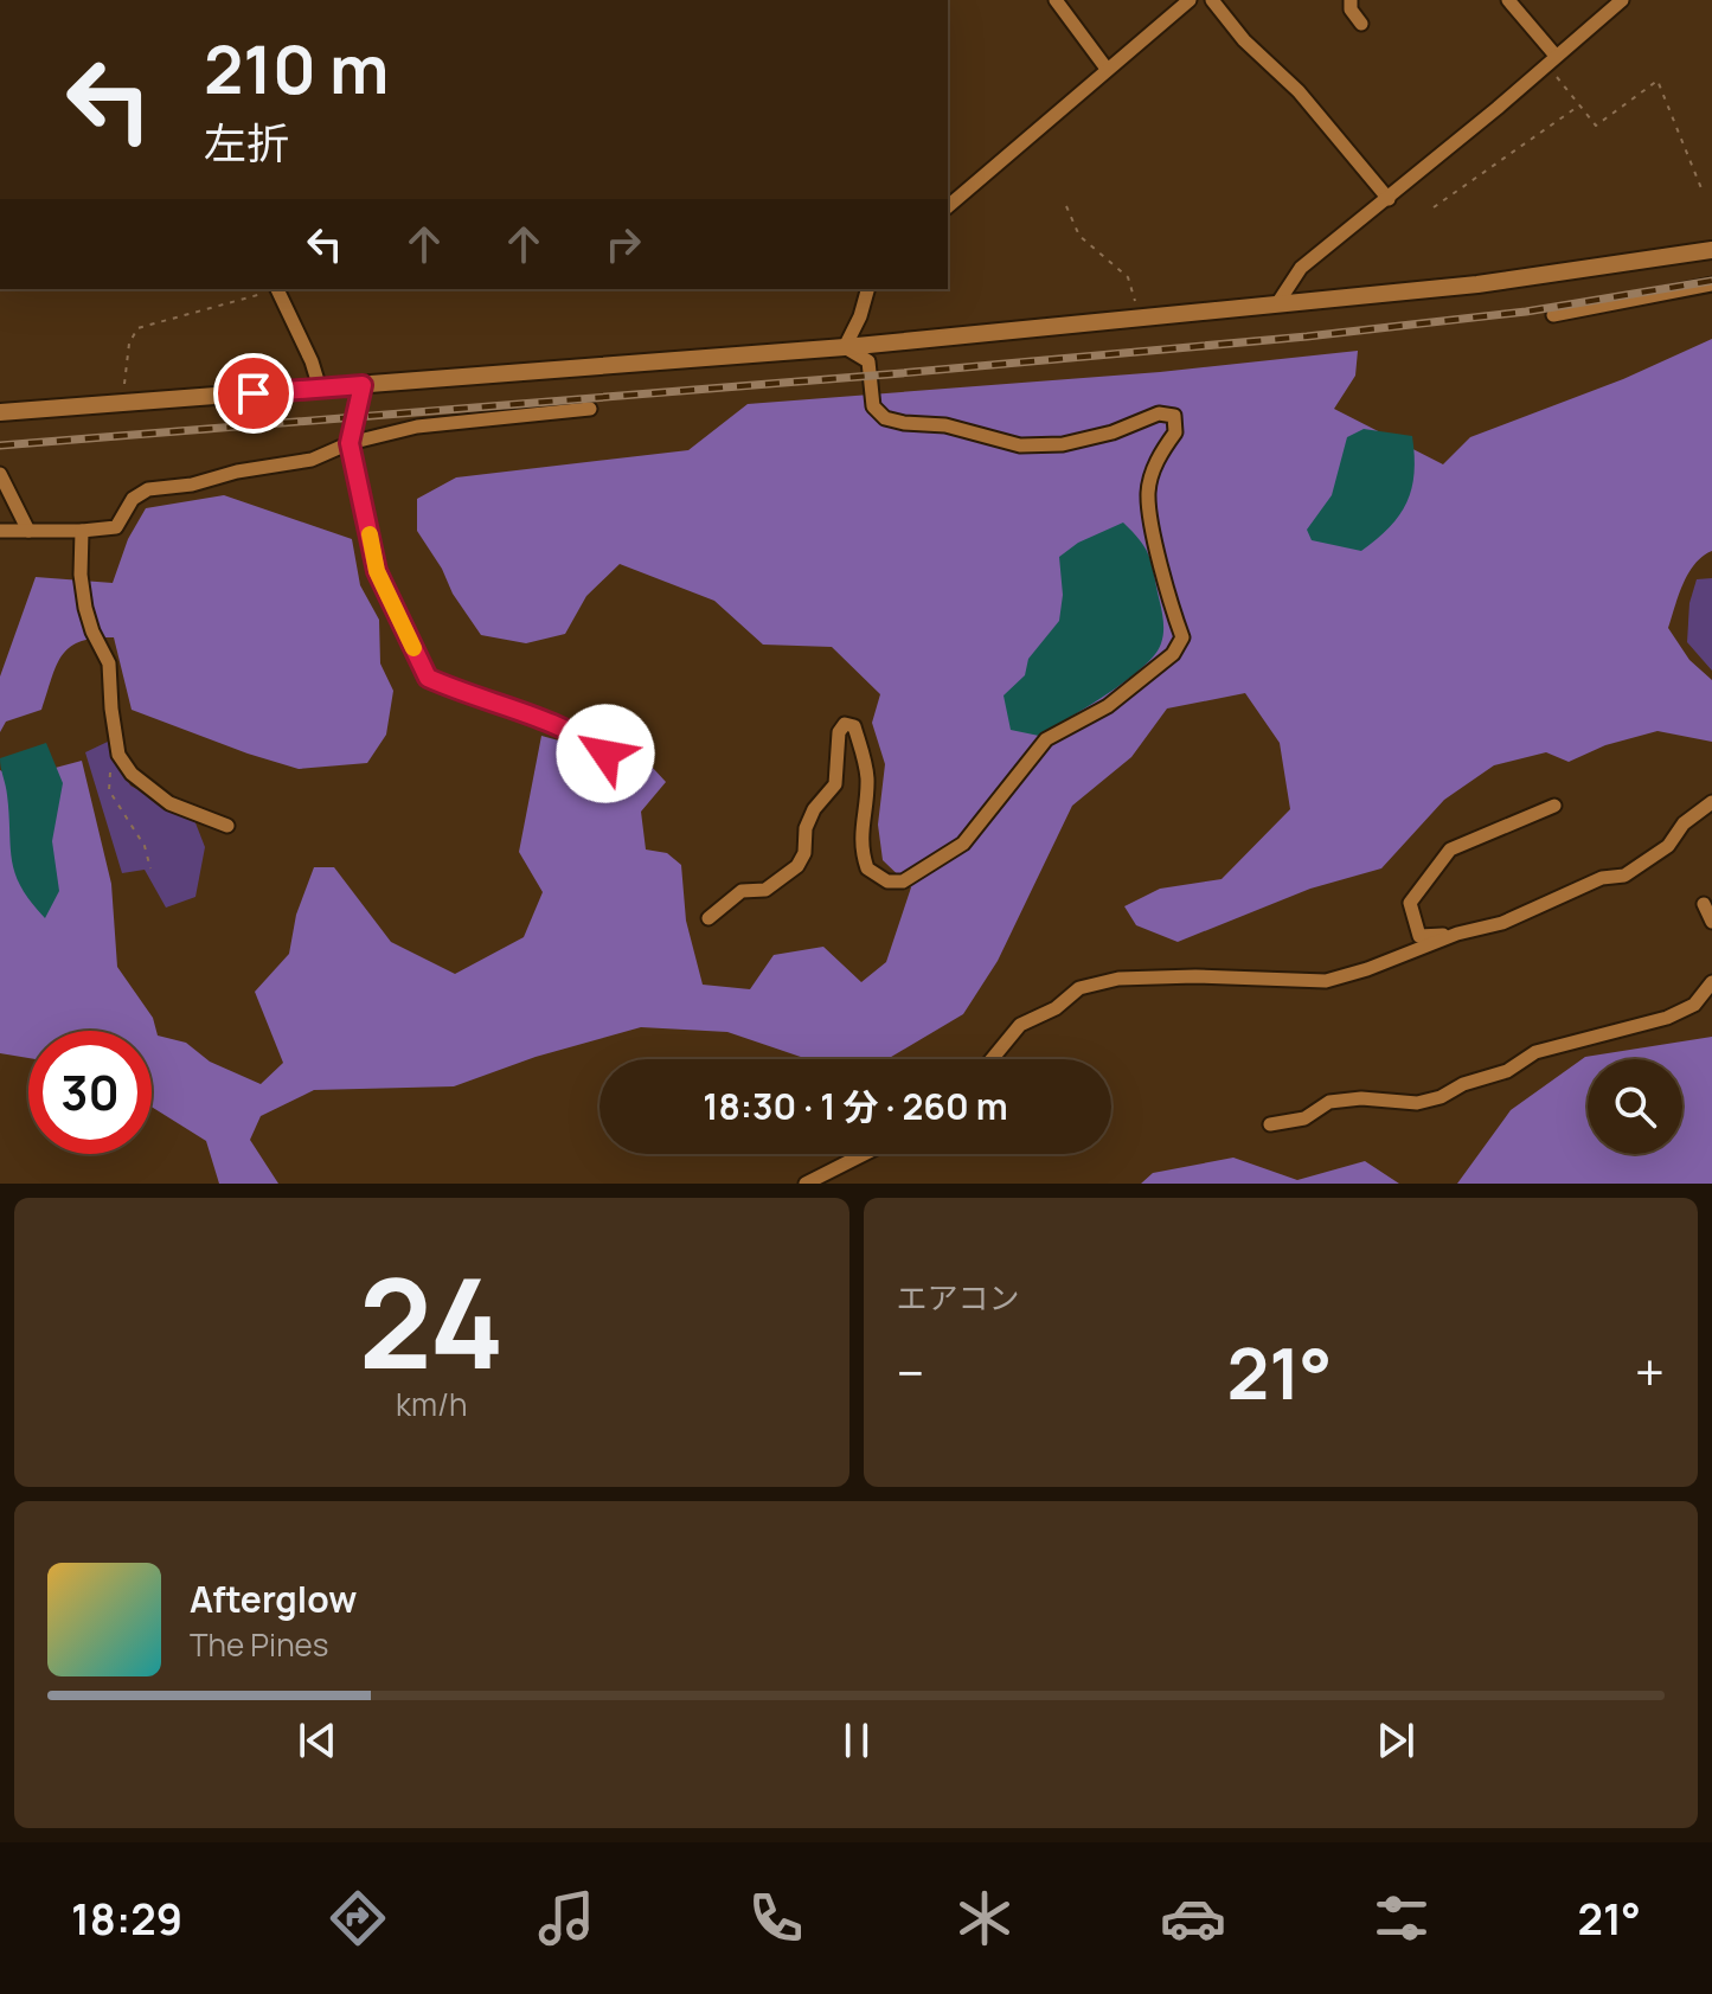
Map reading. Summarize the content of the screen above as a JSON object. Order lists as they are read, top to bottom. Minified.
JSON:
{"page":{"turn":["210 m","左折"],"limit":"30","trip":"18:30 · 1 分 · 260 m","tile":[["24","km/h"],"エアコン"],"heat":["−","21°","+"],"song":["Afterglow","The Pines"],"tabs":["18:29","21°"]}}
